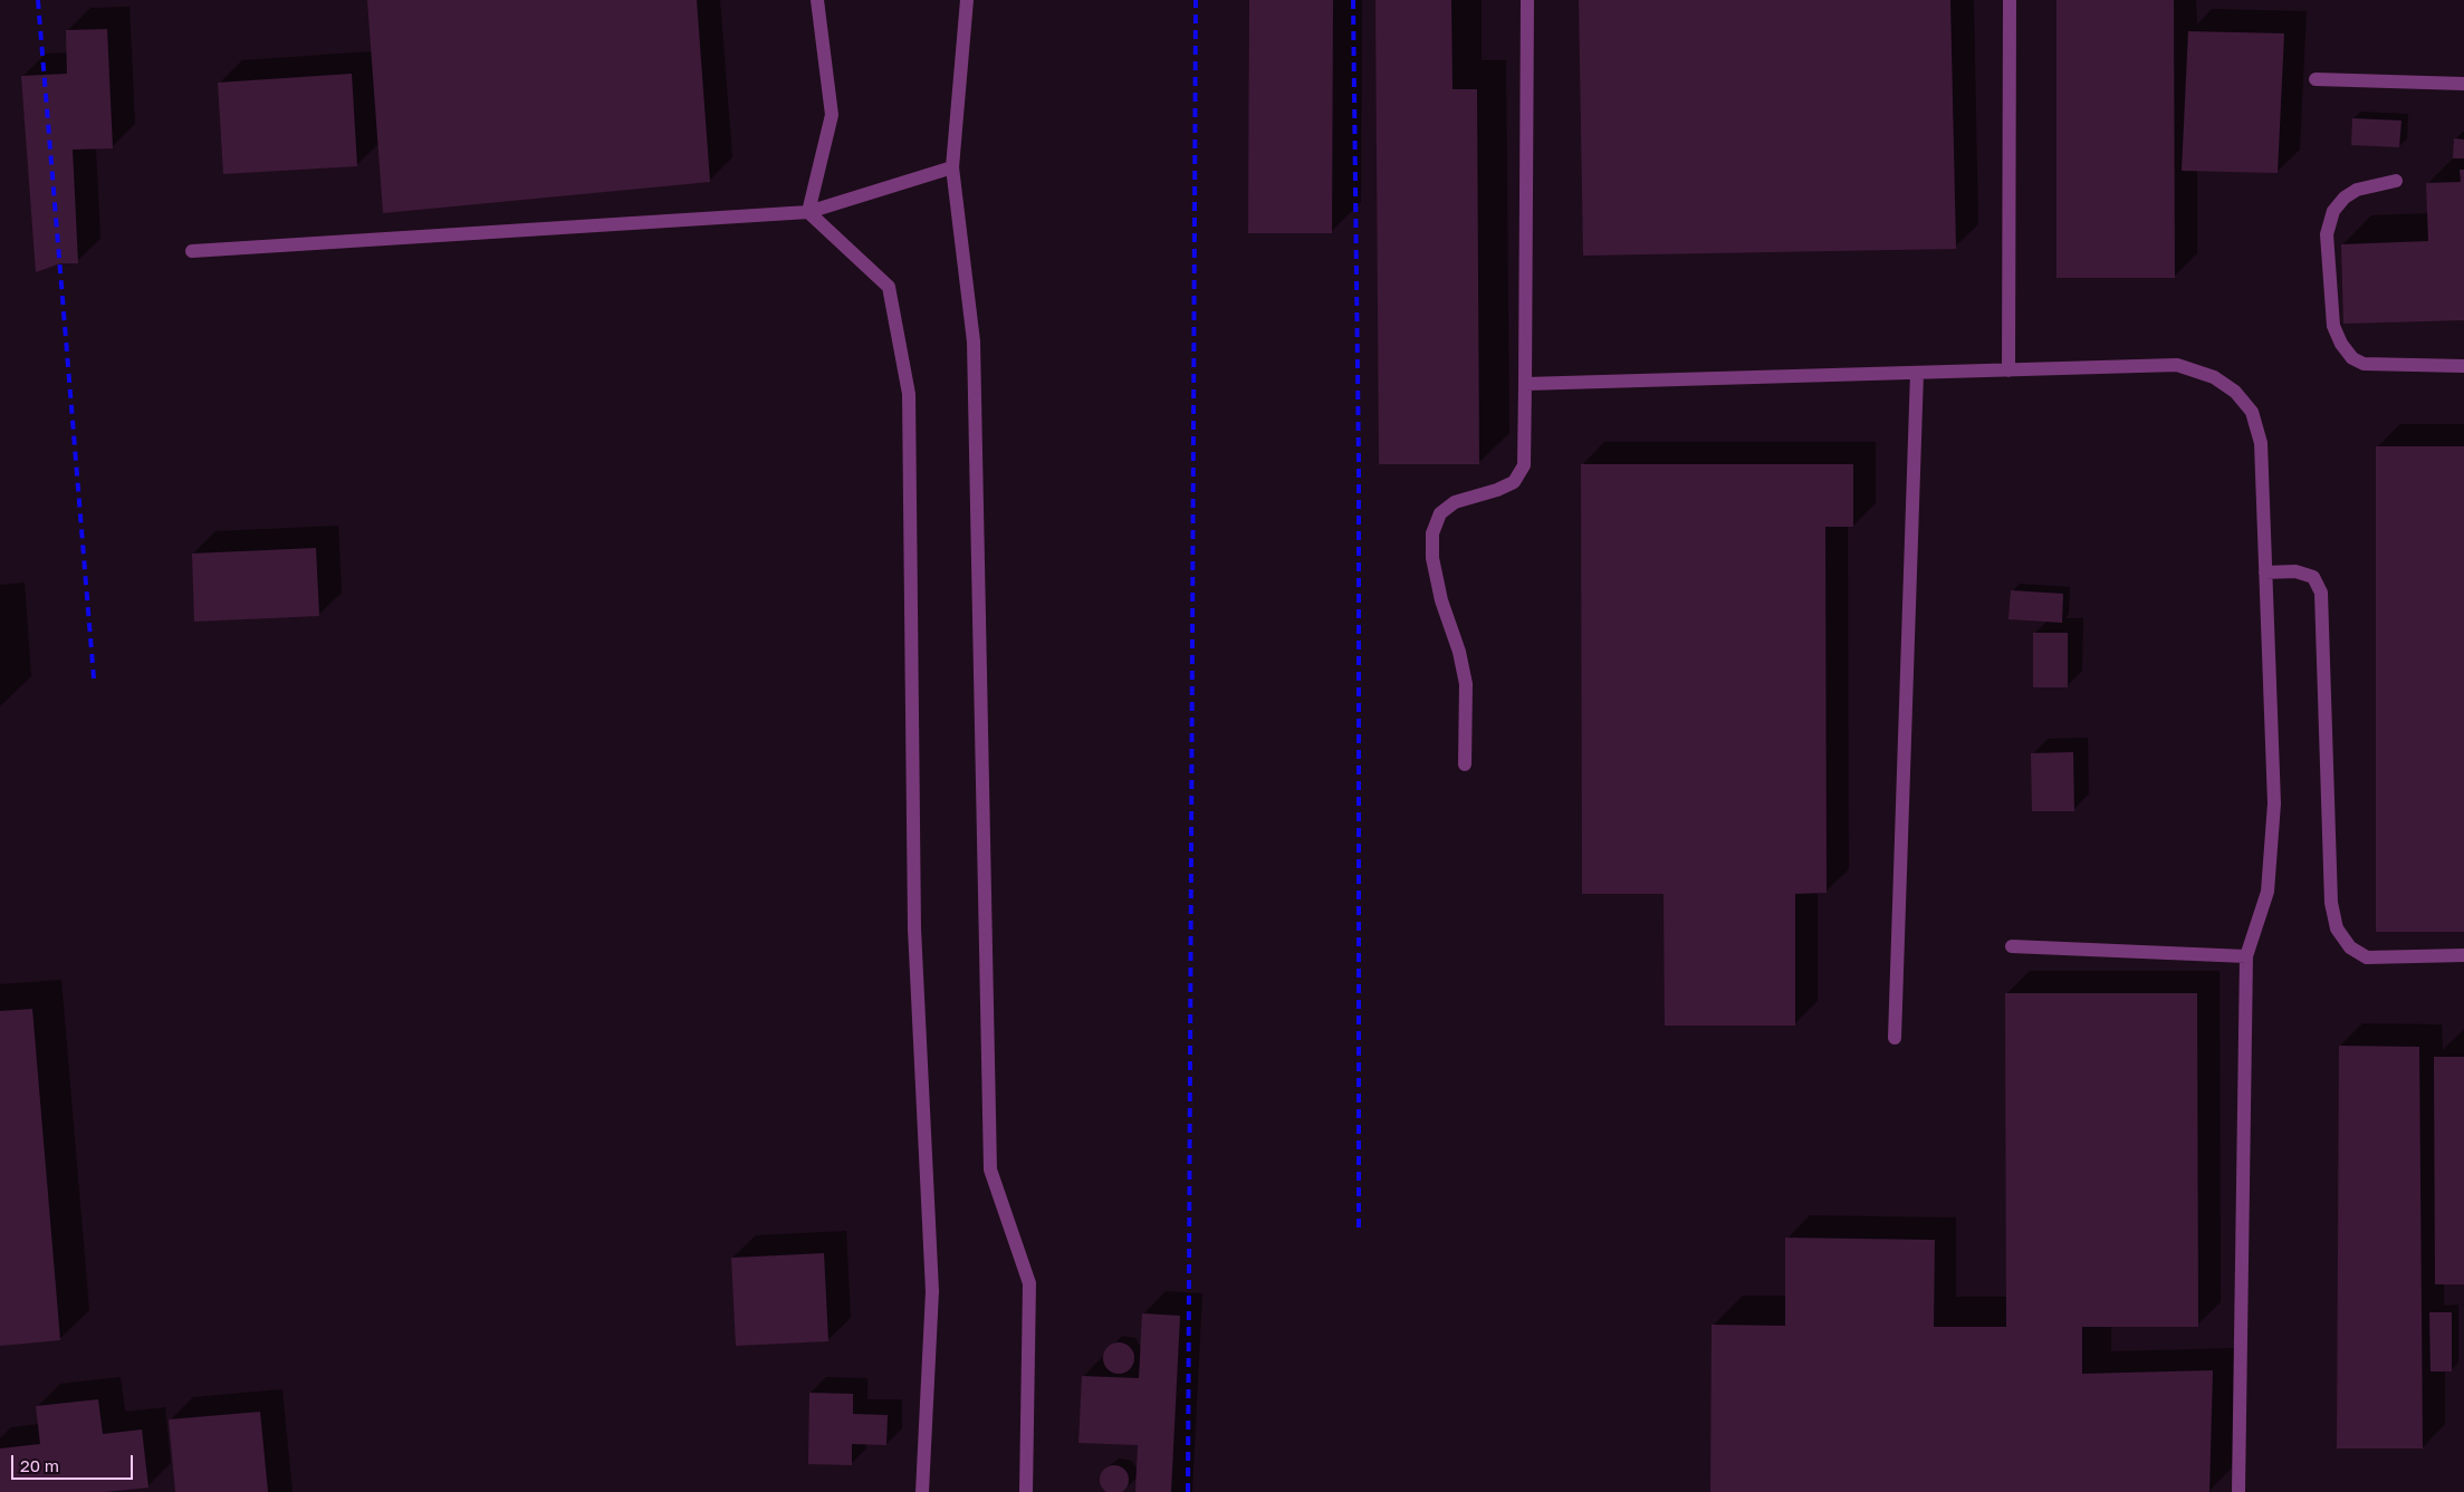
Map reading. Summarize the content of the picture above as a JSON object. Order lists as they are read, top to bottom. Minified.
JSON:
{"scale_bar":"20 m"}
